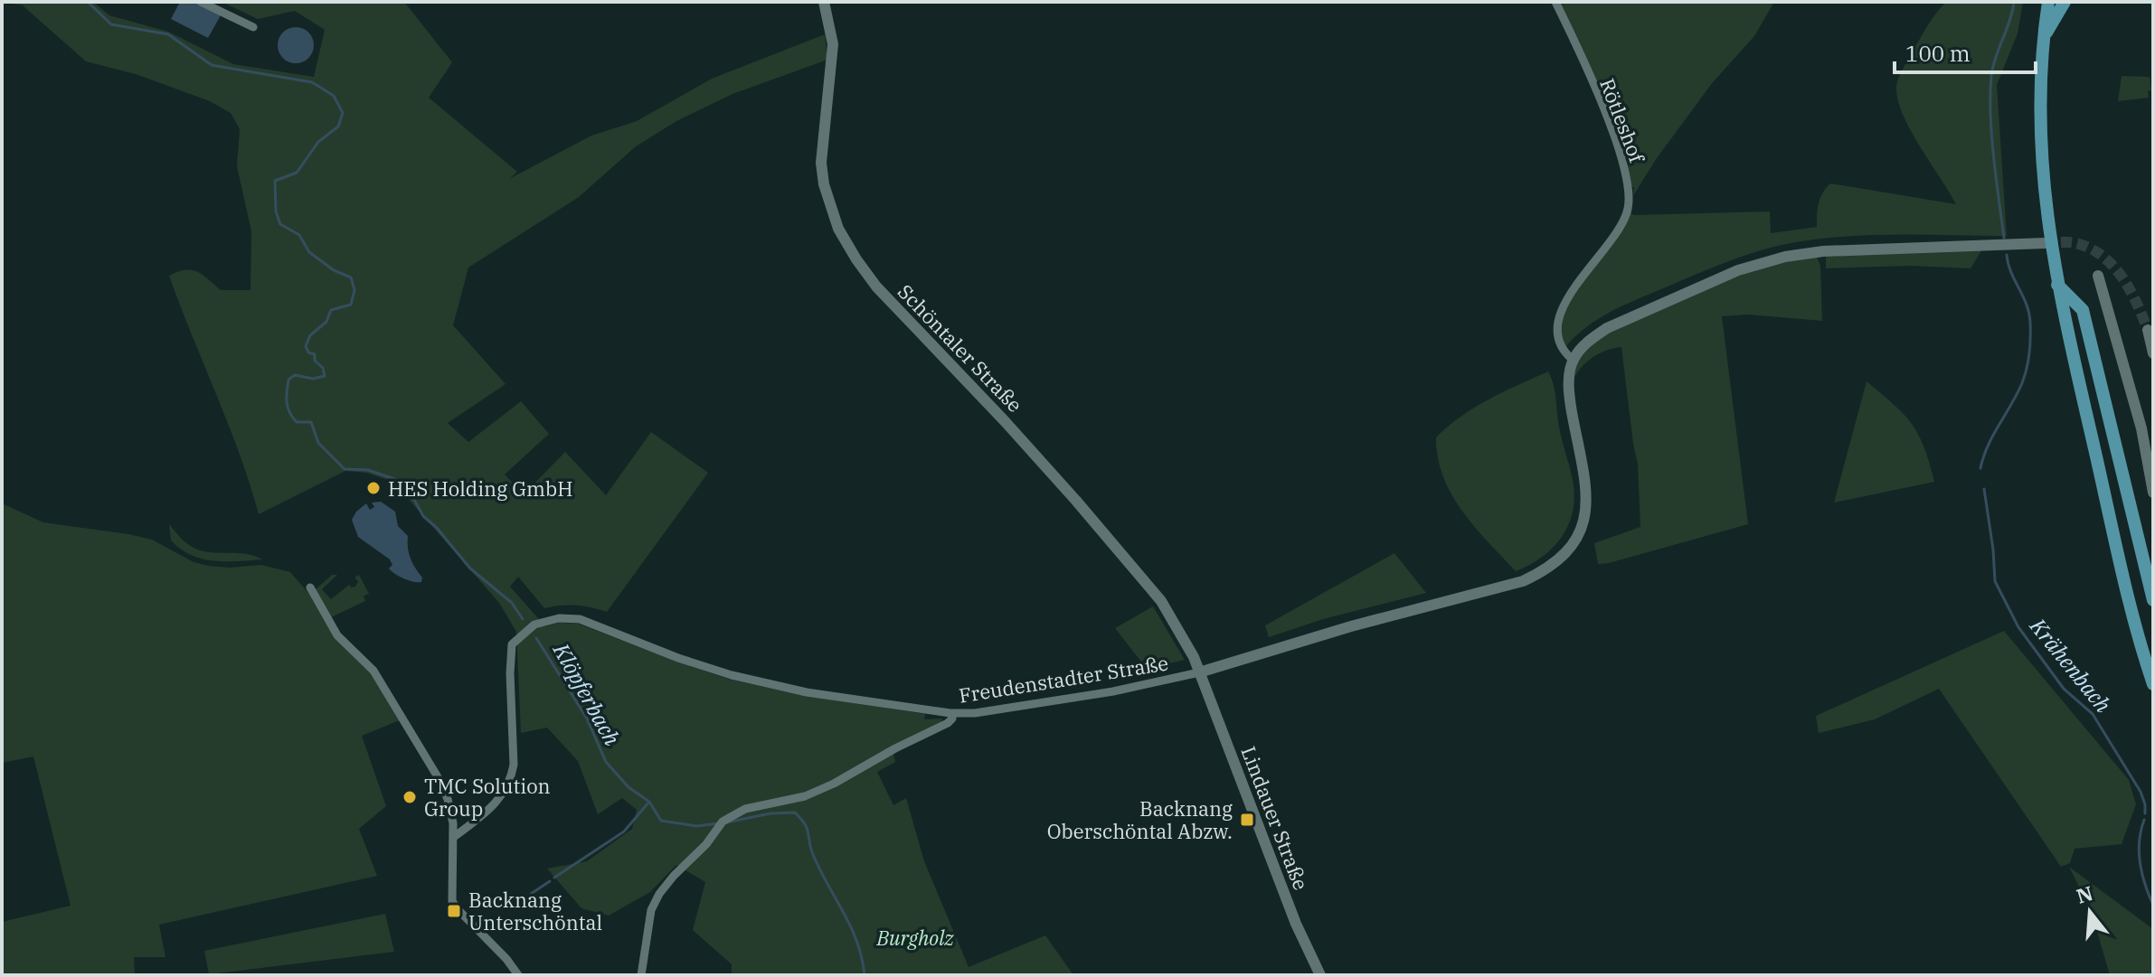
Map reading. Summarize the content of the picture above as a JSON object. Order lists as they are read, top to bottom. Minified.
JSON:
{"streets":{"street":["Rötleshof","Schöntaler Straße","Freudenstadter Straße","Lindauer Straße"]},"crossings":[["Schöntaler Straße","Freudenstadter Straße"],["Schöntaler Straße","Lindauer Straße"],["Freudenstadter Straße","Lindauer Straße"]],"water":["Krähenbach","Klöpferbach"],"parks":["Burgholz"],"places":{"other":["HES Holding GmbH","TMC Solution Group"],"transit":["Backnang Oberschöntal Abzw.","Backnang Unterschöntal"]},"scale_bar":"100 m","north":"top"}
